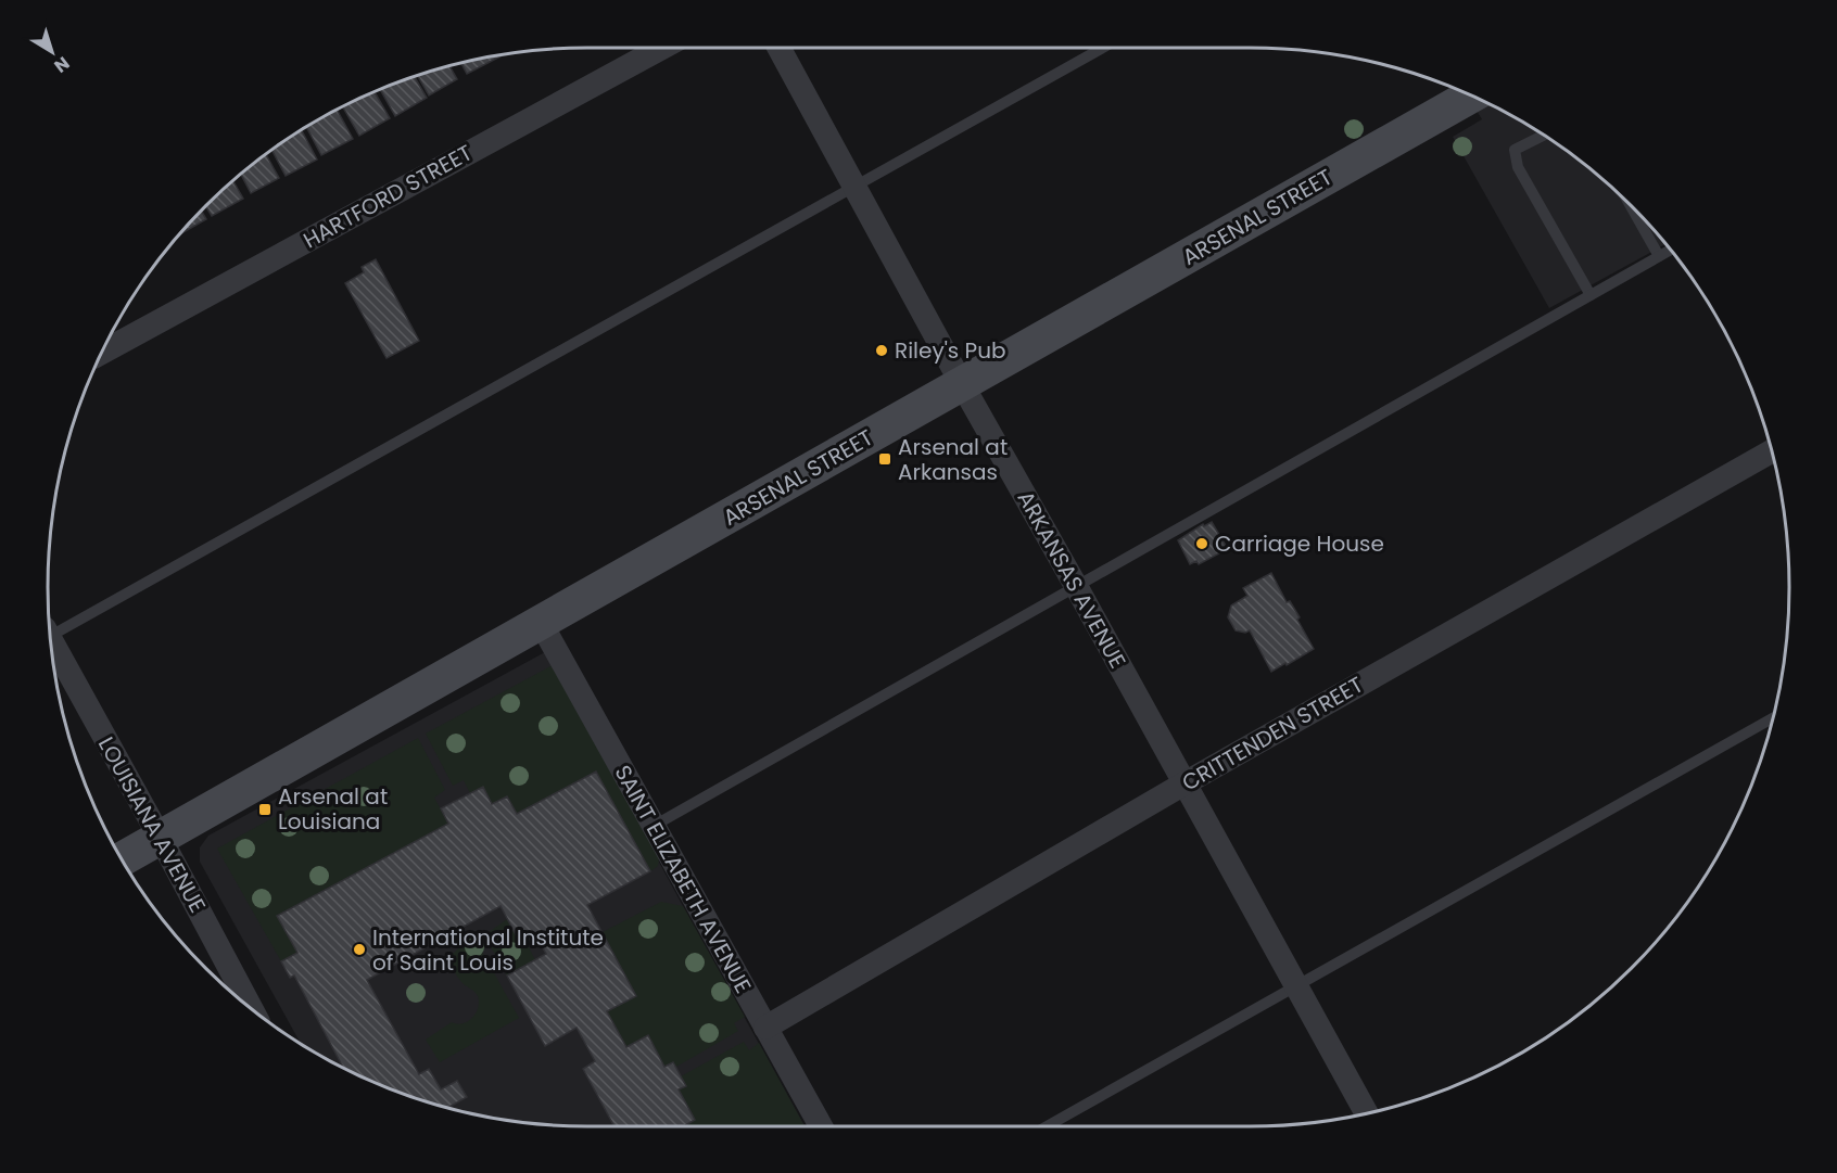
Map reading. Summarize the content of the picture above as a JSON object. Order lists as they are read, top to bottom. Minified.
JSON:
{"streets":{"main road":["ARSENAL STREET"],"street":["HARTFORD STREET","ARKANSAS AVENUE","CRITTENDEN STREET","LOUISIANA AVENUE","SAINT ELIZABETH AVENUE"]},"crossings":[["ARSENAL STREET","ARKANSAS AVENUE"],["ARSENAL STREET","LOUISIANA AVENUE"],["ARSENAL STREET","SAINT ELIZABETH AVENUE"],["ARKANSAS AVENUE","CRITTENDEN STREET"],["CRITTENDEN STREET","SAINT ELIZABETH AVENUE"]],"places":{"other":["Riley's Pub","Carriage House","International Institute of Saint Louis"],"transit":["Arsenal at Arkansas","Arsenal at Louisiana"]},"north":"bottom right"}
